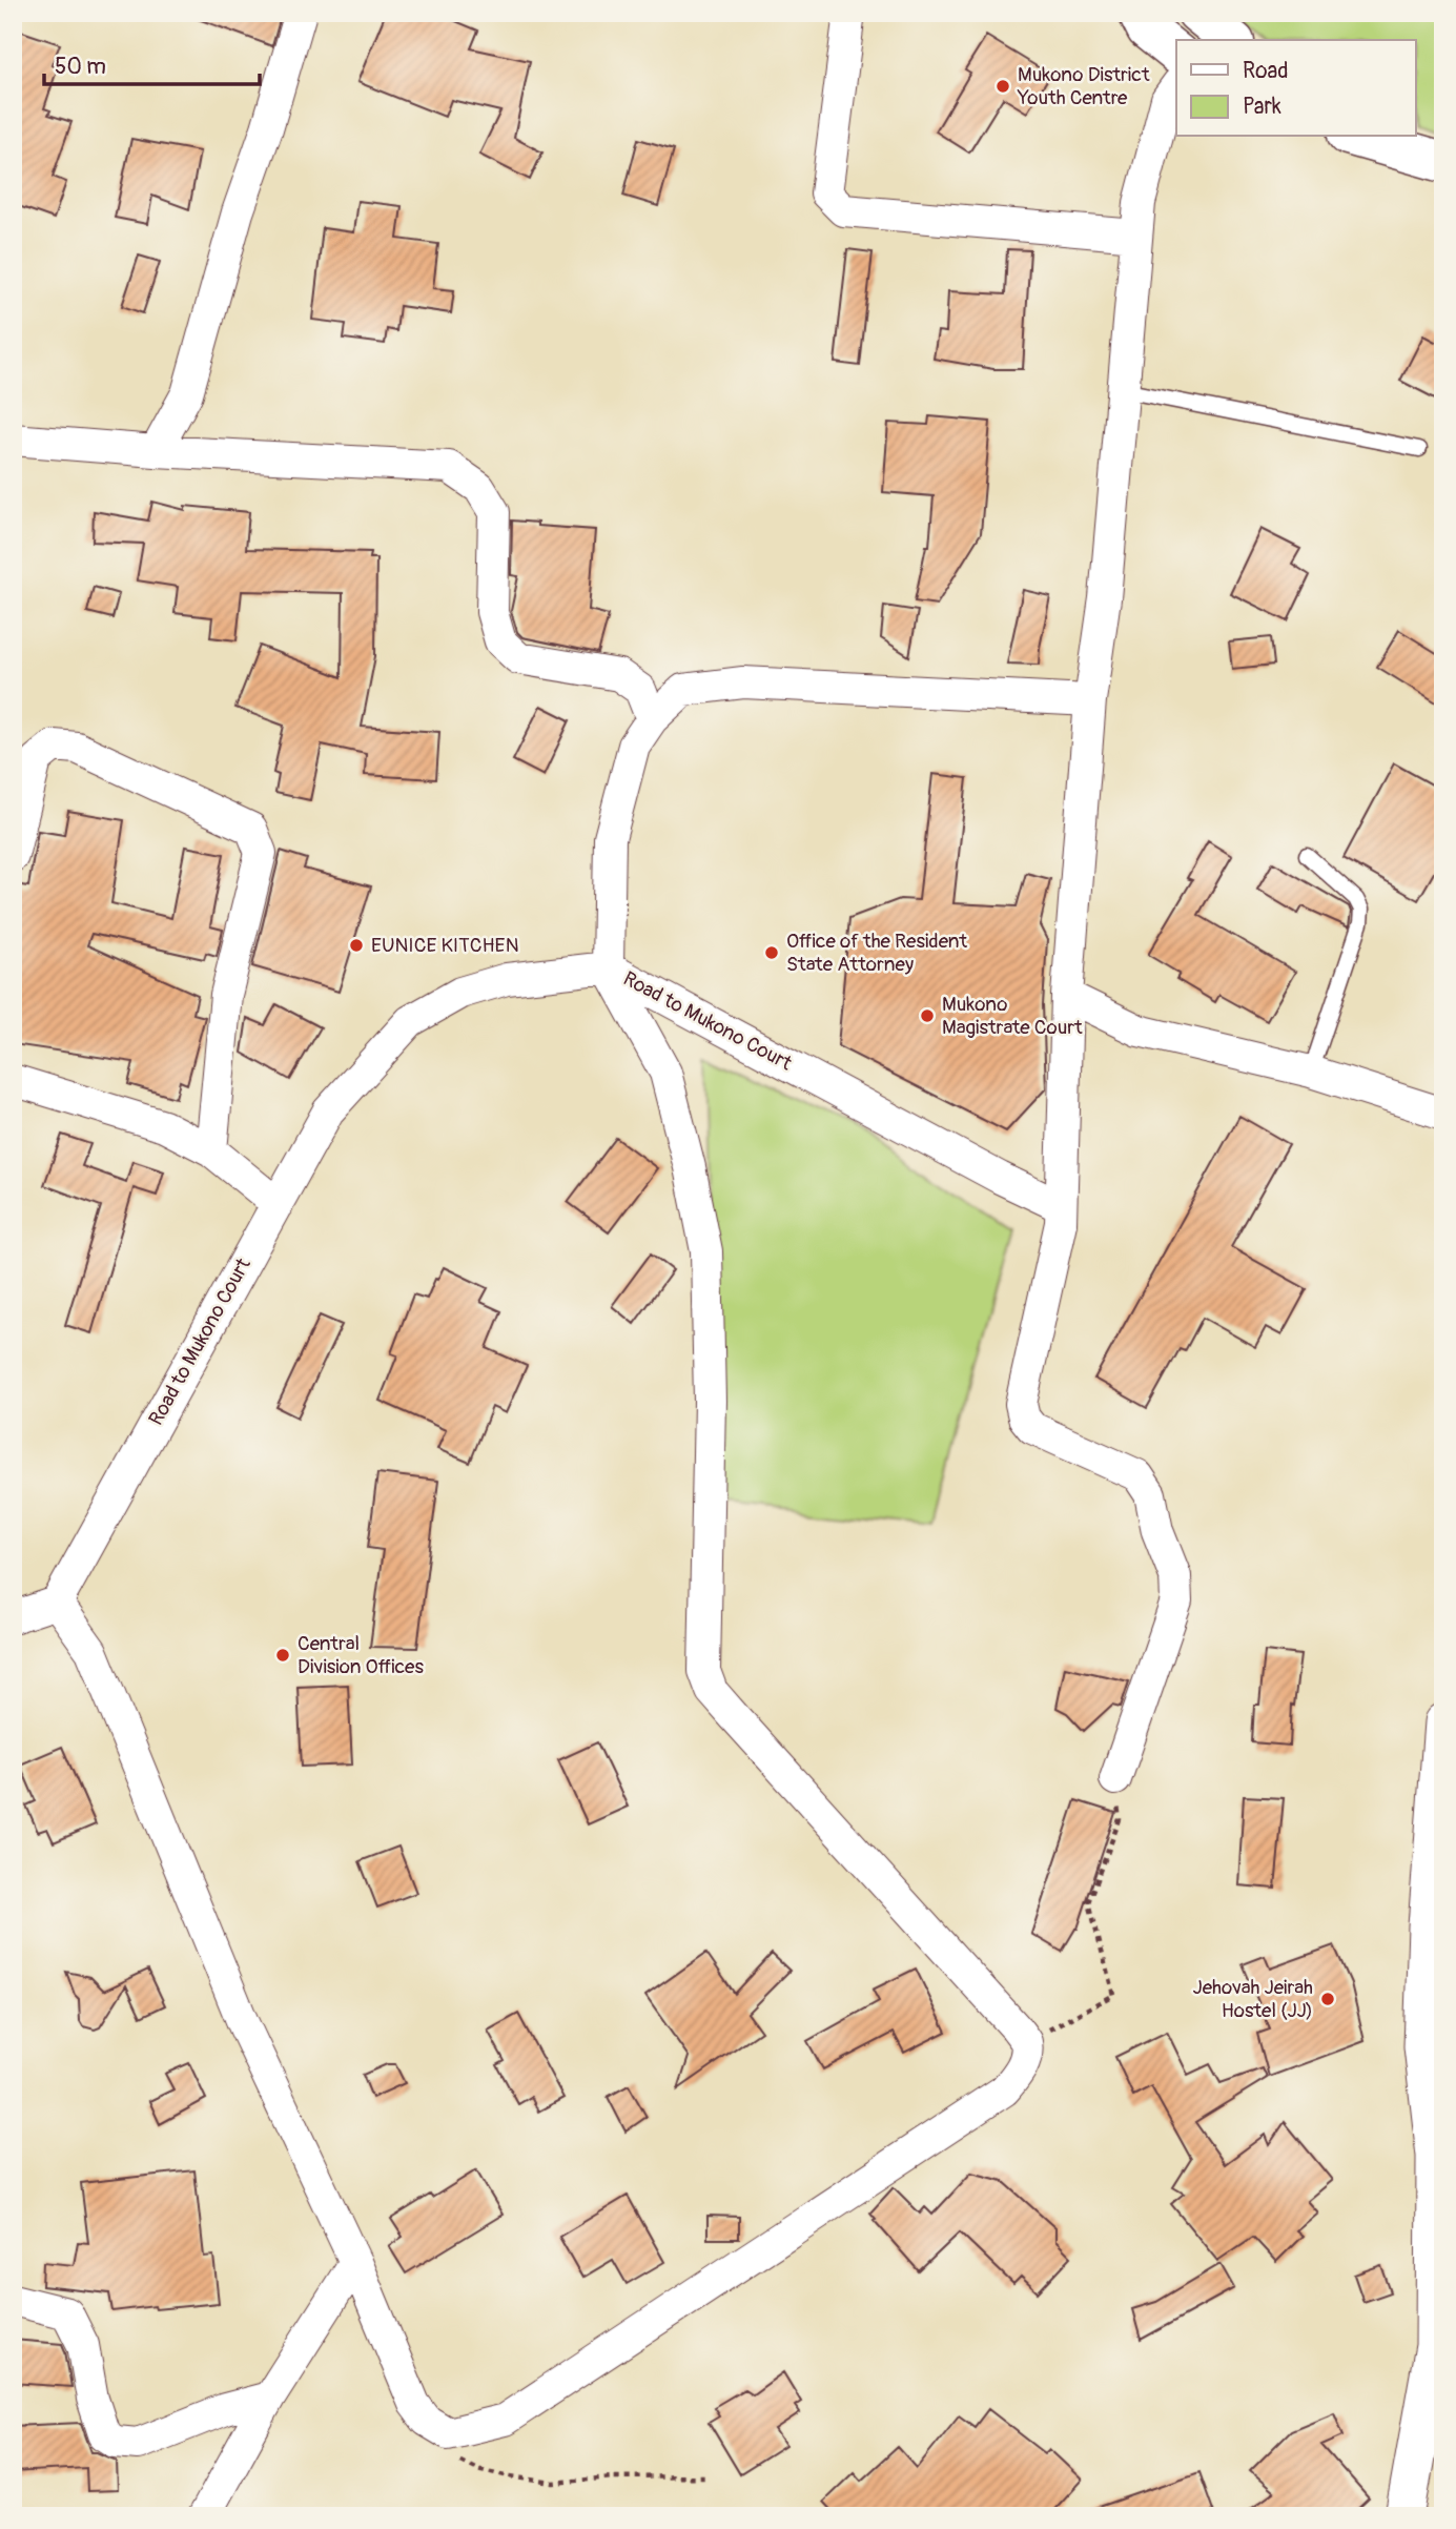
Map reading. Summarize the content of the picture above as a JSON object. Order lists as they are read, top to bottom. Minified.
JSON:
{"streets":{"street":["Road to Mukono Court"]},"places":["Mukono District Youth Centre","EUNICE KITCHEN","Office of the Resident State Attorney","Mukono Magistrate Court","Central Division Offices","Jehovah Jeirah Hostel (JJ)"],"legend":["Road","Park"],"scale_bar":"50 m"}
